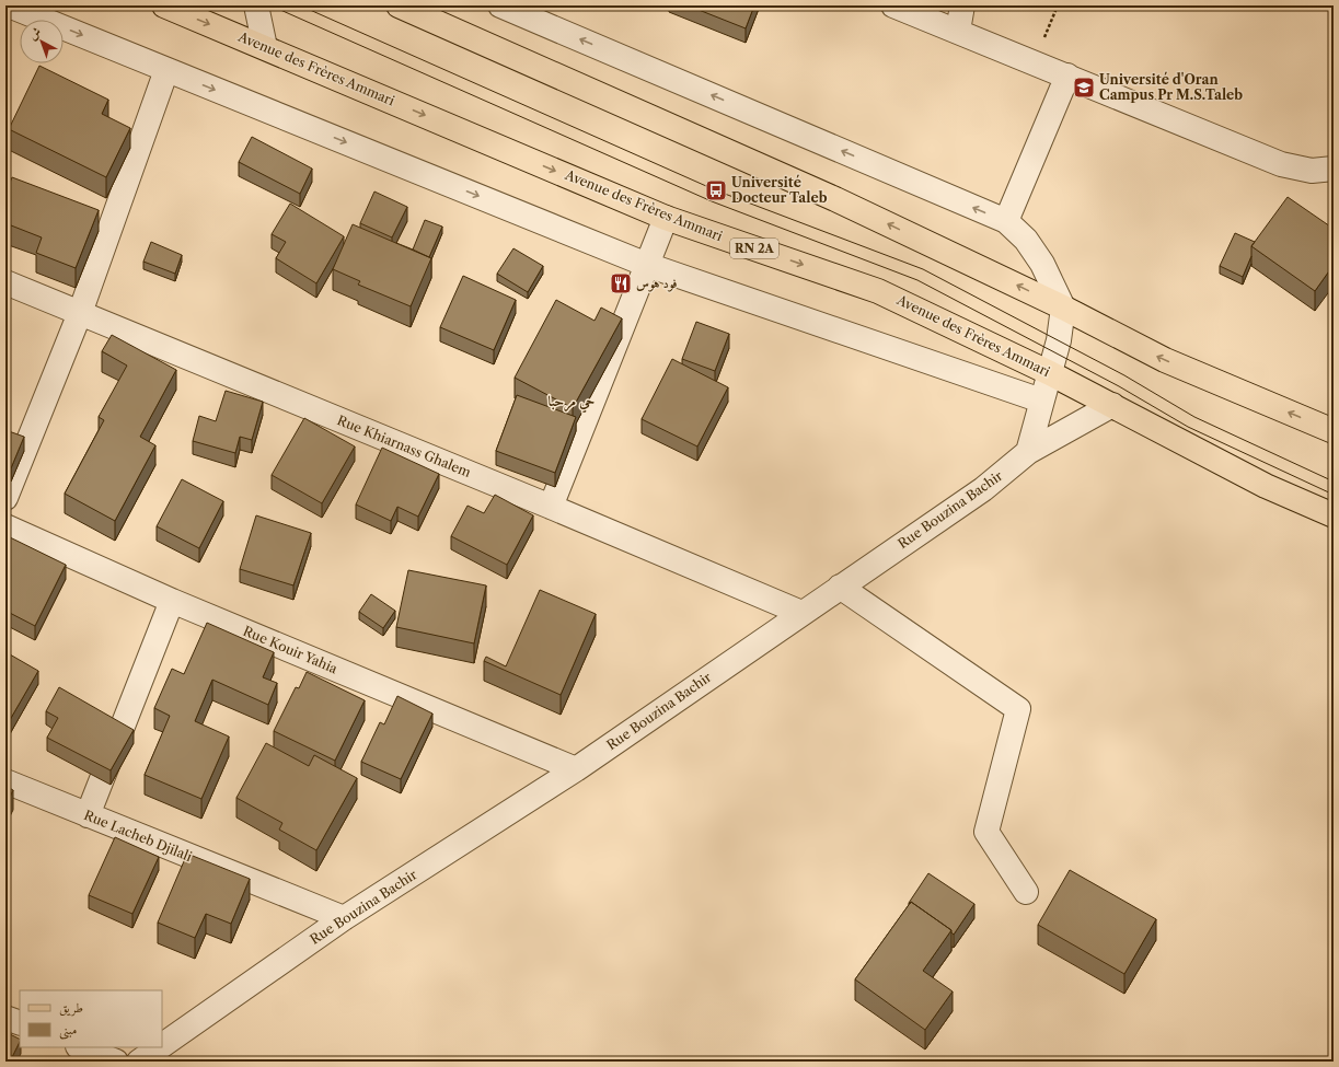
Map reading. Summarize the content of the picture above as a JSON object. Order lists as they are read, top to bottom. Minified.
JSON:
{"streets":{"main road":["Avenue des Frères Ammari","RN 2A"],"street":["Rue Khiarnass Ghalem","Rue Bouzina Bachir","Rue Kouir Yahia","Rue Lacheb Djilali"]},"crossings":[["Avenue des Frères Ammari","Rue Bouzina Bachir"],["Rue Khiarnass Ghalem","Rue Bouzina Bachir"],["Rue Bouzina Bachir","Rue Kouir Yahia"],["Rue Bouzina Bachir","Rue Lacheb Djilali"]],"districts":["حي مرحبا"],"places":{"school or university":["Université d'Oran Campus Pr M.S.Taleb"],"bus stop":["Université Docteur Taleb"],"restaurant":["فود هوس"]},"legend":["طريق","مبنى"],"north":"top left"}
